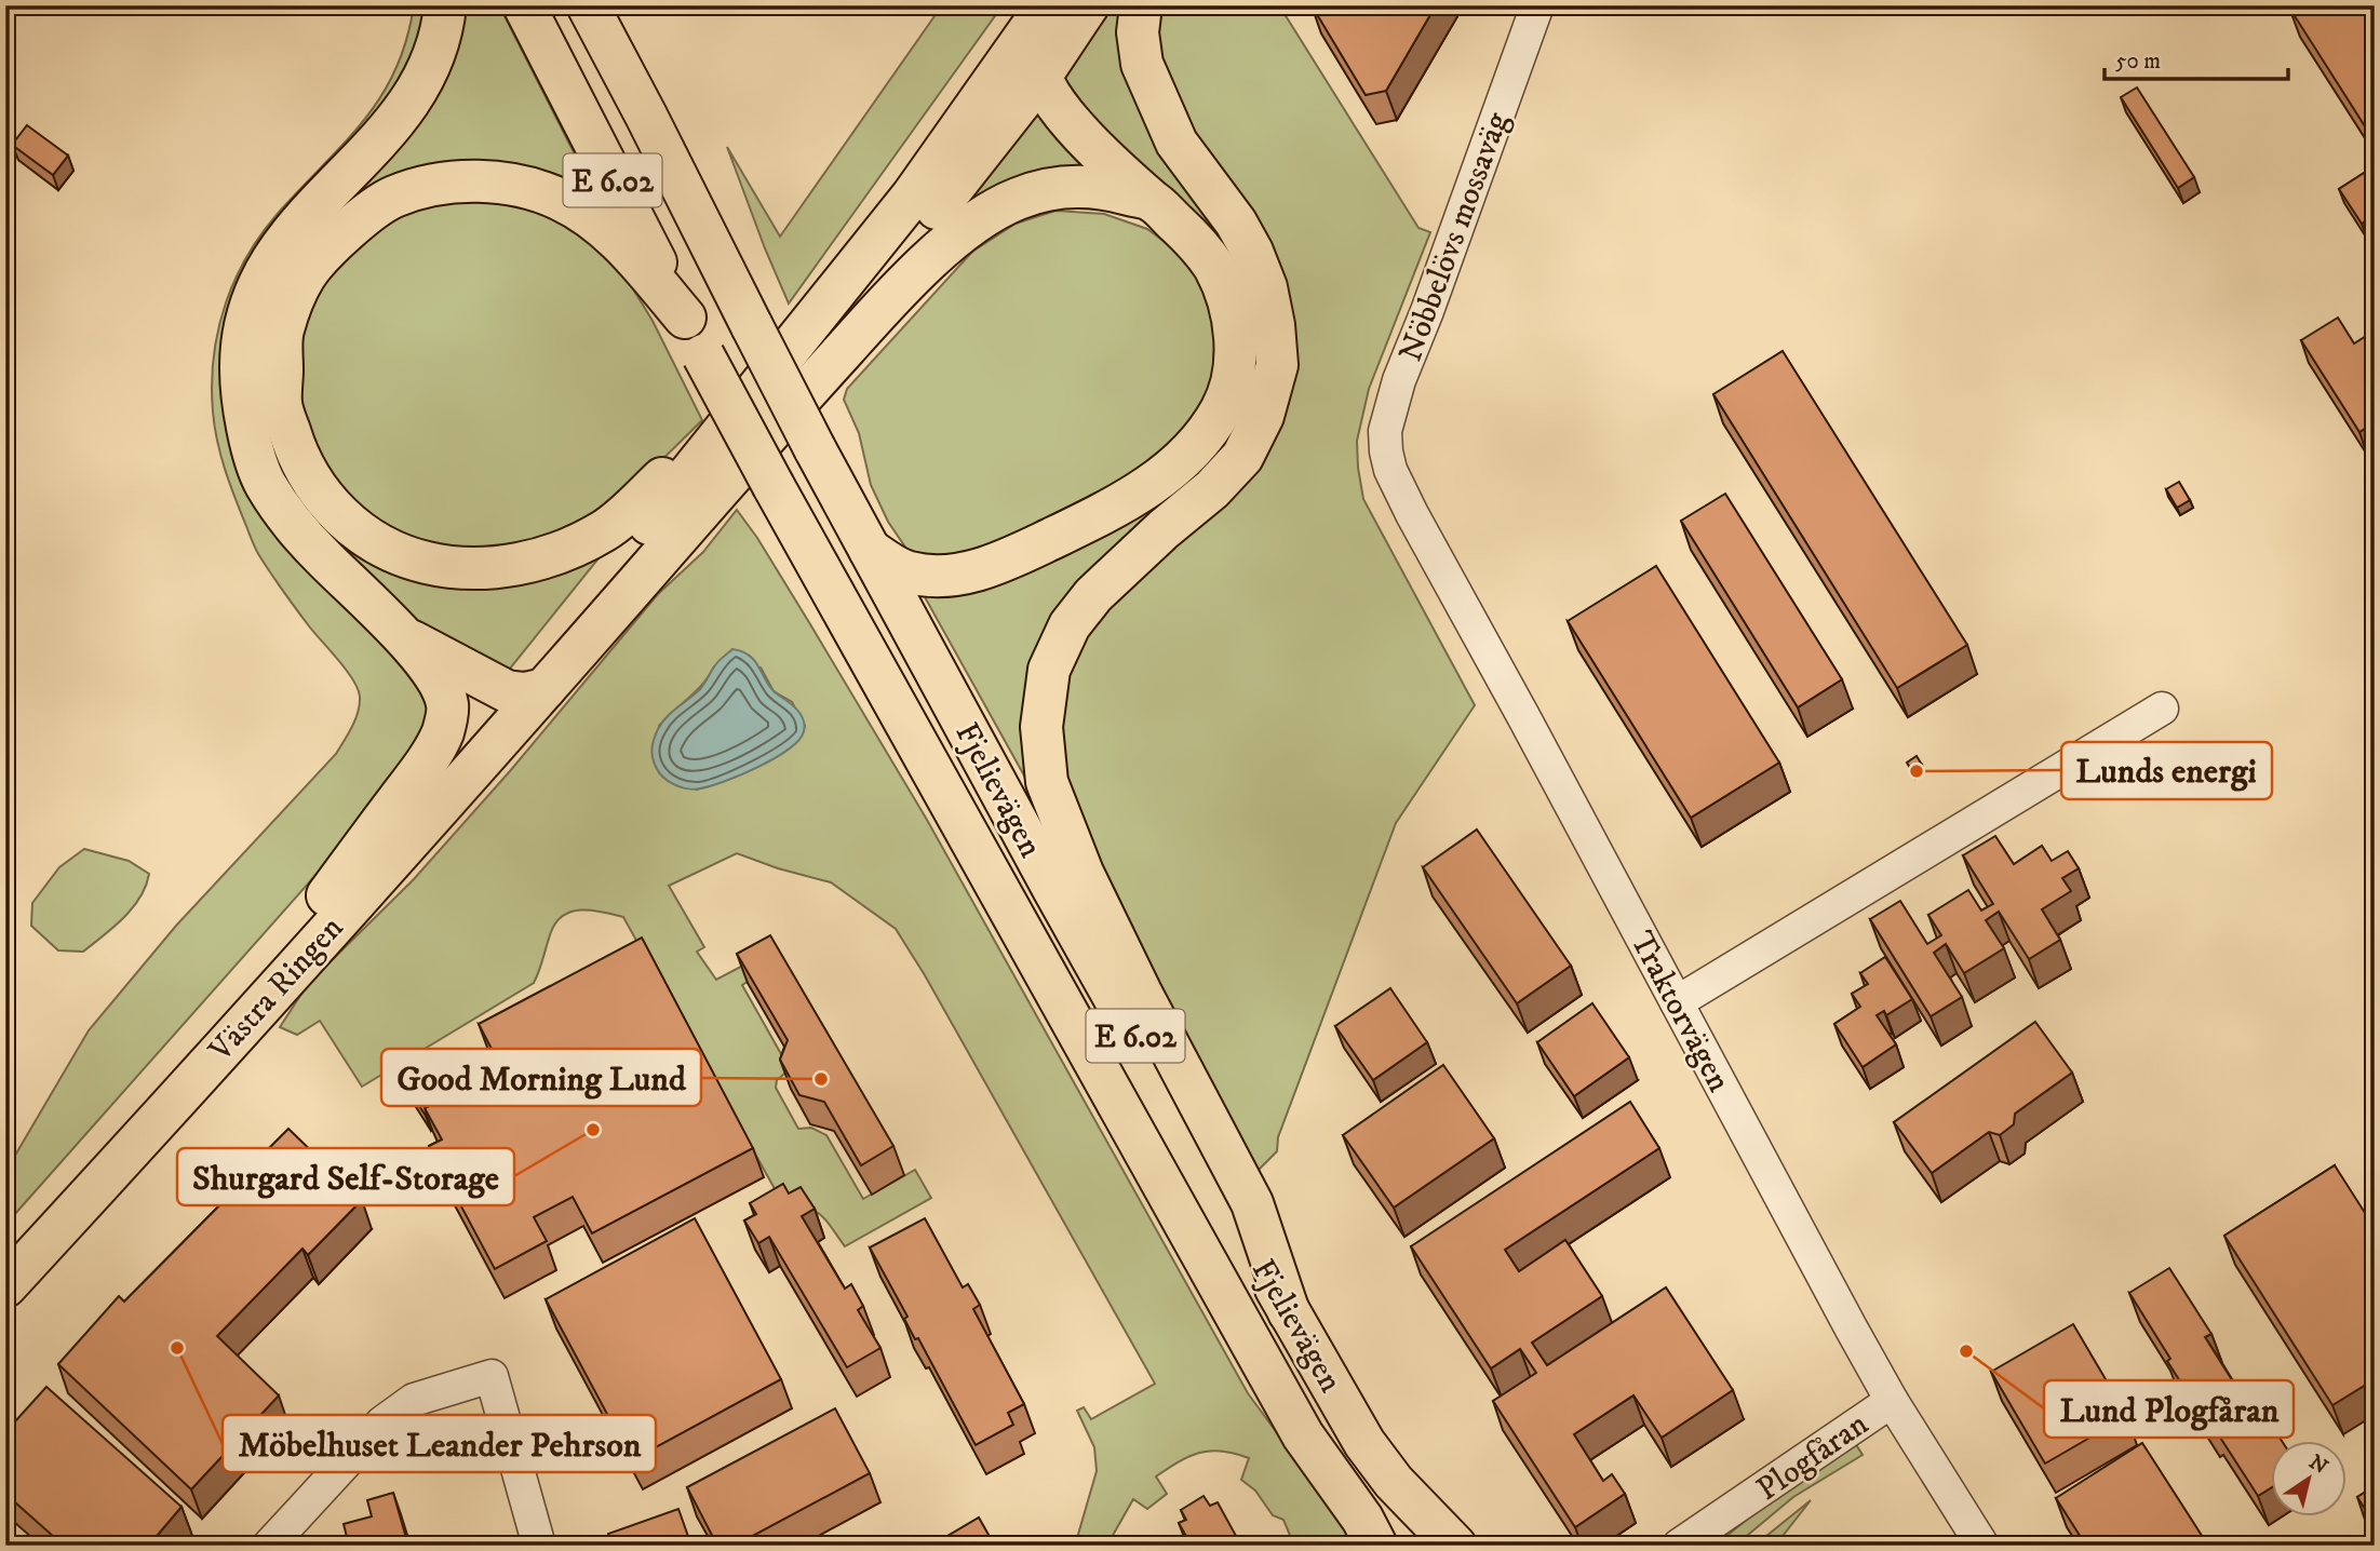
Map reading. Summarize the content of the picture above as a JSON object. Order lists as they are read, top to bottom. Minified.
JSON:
{"streets":{"main road":["E 6.02","Fjelievägen","Västra Ringen"],"street":["Nöbbelövs mossaväg","Traktorvägen","Plogfåran"]},"crossings":[["Nöbbelövs mossaväg","Traktorvägen"],["Traktorvägen","Plogfåran"]],"places":["Lunds energi","Good Morning Lund","Shurgard Self-Storage","Möbelhuset Leander Pehrson","Lund Plogfåran"],"scale_bar":"50 m","north":"top right"}
